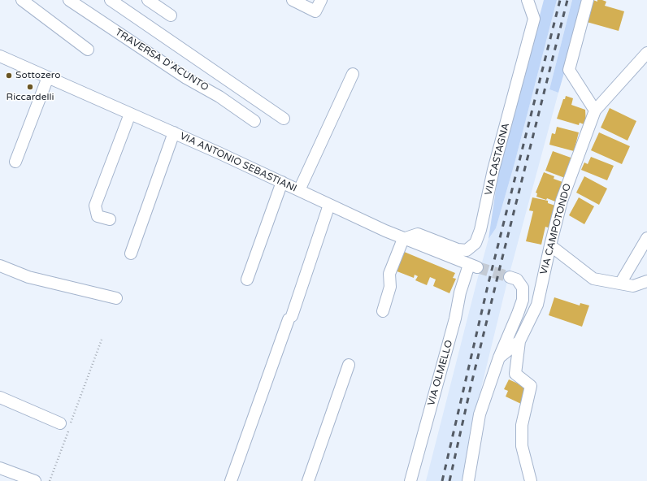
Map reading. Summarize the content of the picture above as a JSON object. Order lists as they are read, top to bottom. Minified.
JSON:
{"streets":{"street":["TRAVERSA D'ACUNTO","VIA CASTAGNA","VIA ANTONIO SEBASTIANI","VIA CAMPOTONDO","VIA OLMELLO"]},"crossings":[["VIA CASTAGNA","VIA ANTONIO SEBASTIANI"],["VIA ANTONIO SEBASTIANI","VIA OLMELLO"]],"places":["Sottozero","Riccardelli"]}
